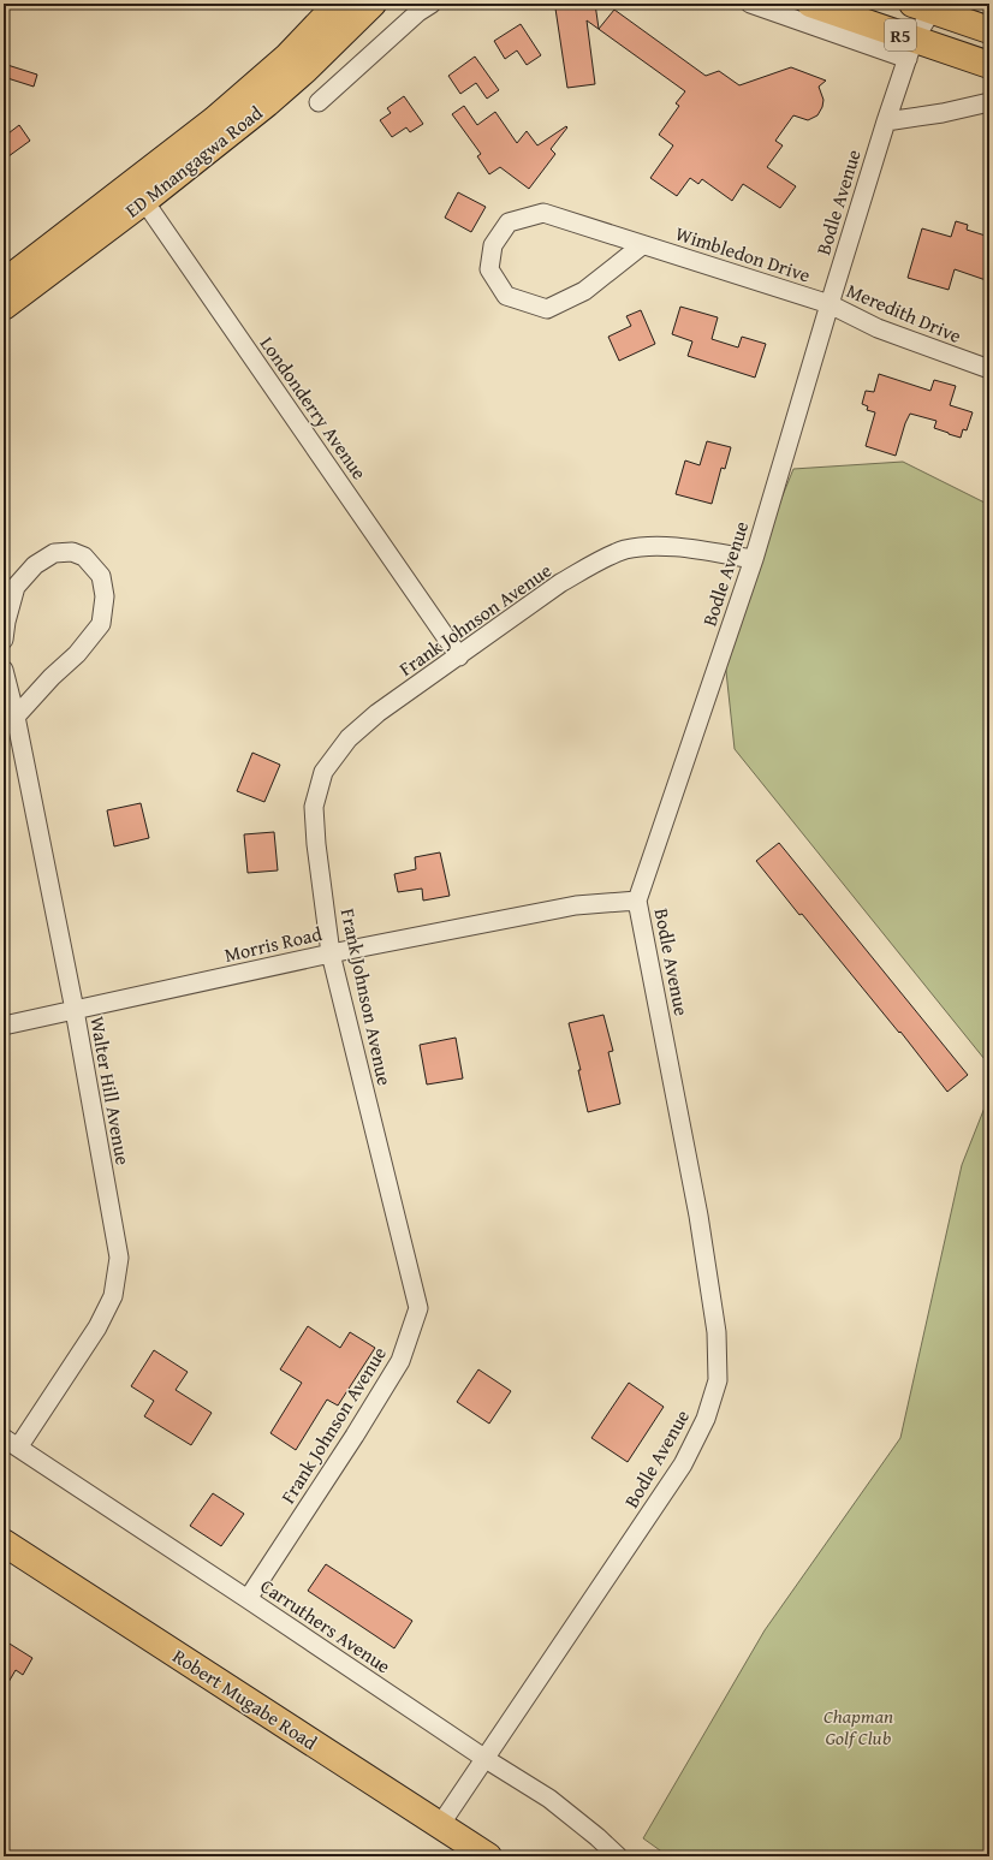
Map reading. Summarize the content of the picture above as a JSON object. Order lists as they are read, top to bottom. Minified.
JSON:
{"streets":{"main road":["R5","ED Mnangagwa Road","Robert Mugabe Road"],"street":["Bodle Avenue","Wimbledon Drive","Meredith Drive","Londonderry Avenue","Frank Johnson Avenue","Morris Road","Walter Hill Avenue","Carruthers Avenue"]},"crossings":[["R5","Bodle Avenue"],["ED Mnangagwa Road","Londonderry Avenue"],["Bodle Avenue","Wimbledon Drive"],["Bodle Avenue","Meredith Drive"],["Bodle Avenue","Frank Johnson Avenue"],["Bodle Avenue","Morris Road"],["Bodle Avenue","Carruthers Avenue"],["Bodle Avenue","Robert Mugabe Road"],["Wimbledon Drive","Meredith Drive"],["Londonderry Avenue","Frank Johnson Avenue"],["Frank Johnson Avenue","Morris Road"],["Frank Johnson Avenue","Carruthers Avenue"],["Morris Road","Walter Hill Avenue"],["Walter Hill Avenue","Carruthers Avenue"]],"parks":["Chapman Golf Club"]}
